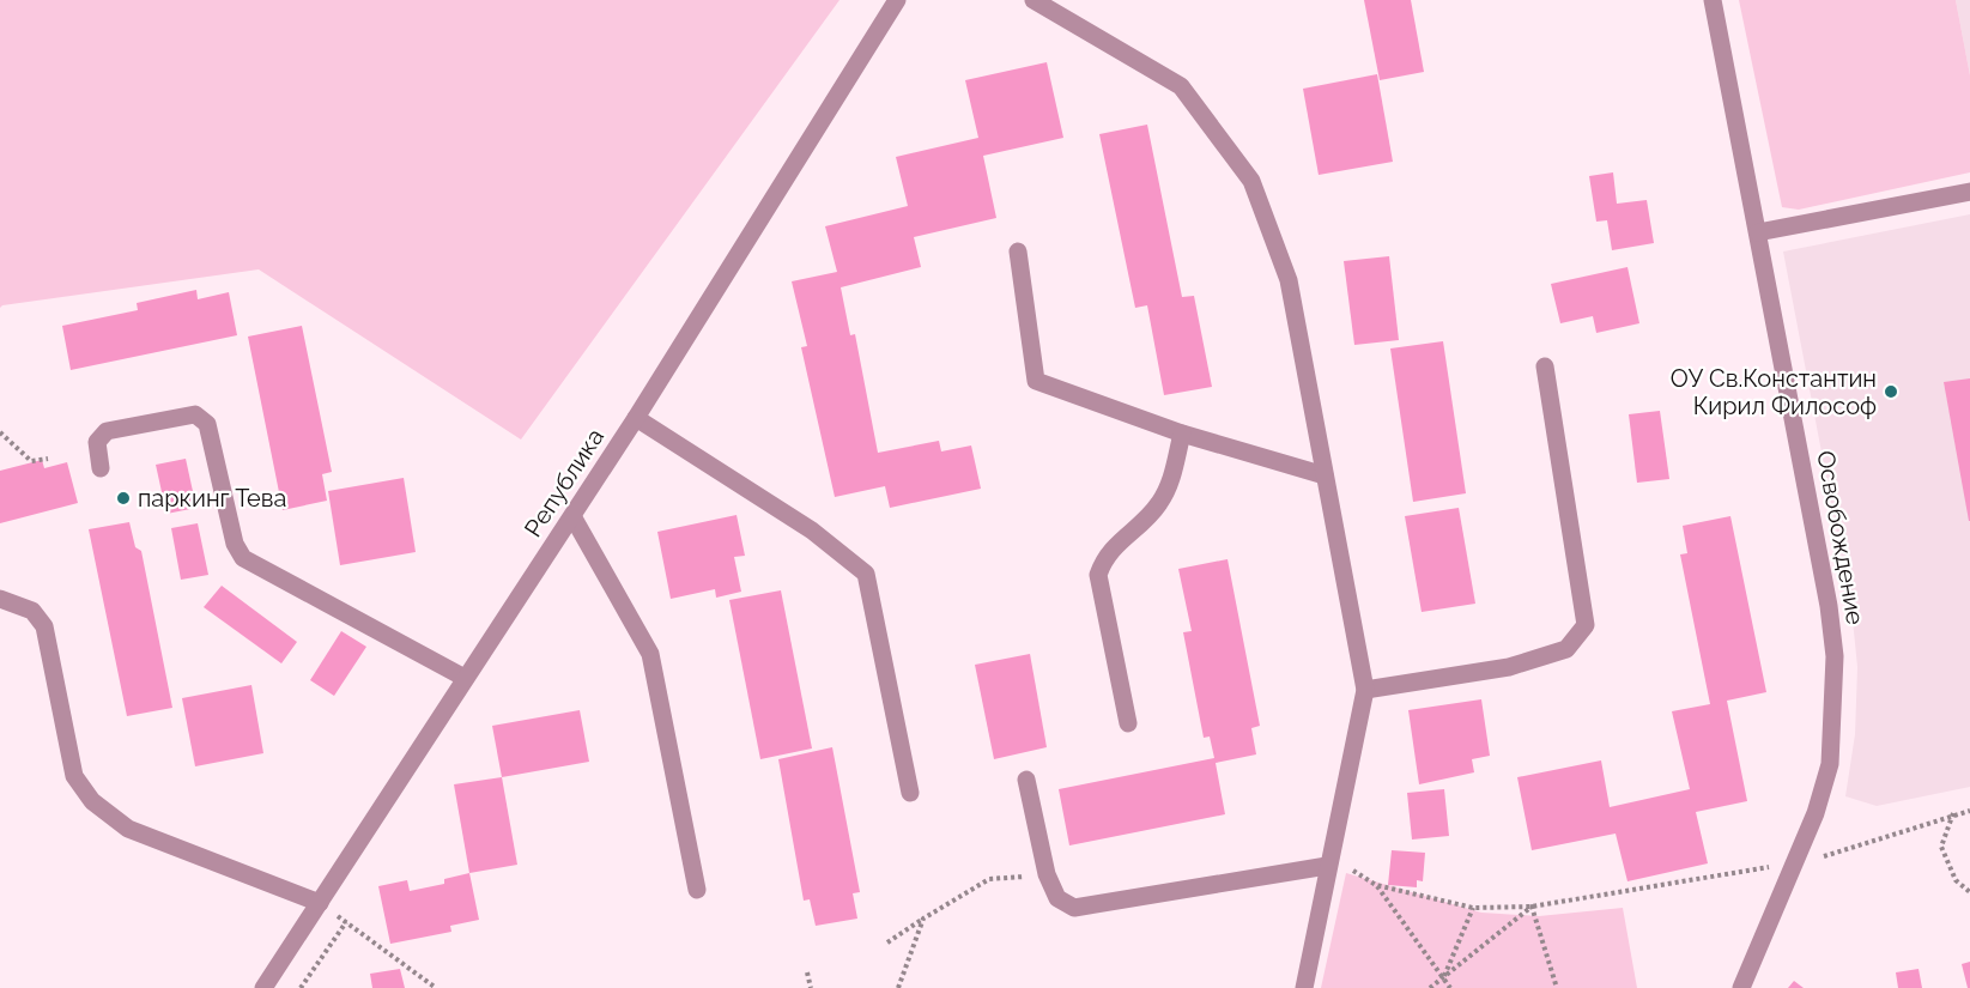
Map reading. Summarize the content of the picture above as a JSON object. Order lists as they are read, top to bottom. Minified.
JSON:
{"streets":{"street":["Република","Освобождение"]},"places":["ОУ Св.Константин Кирил Философ","паркинг Тева"]}
